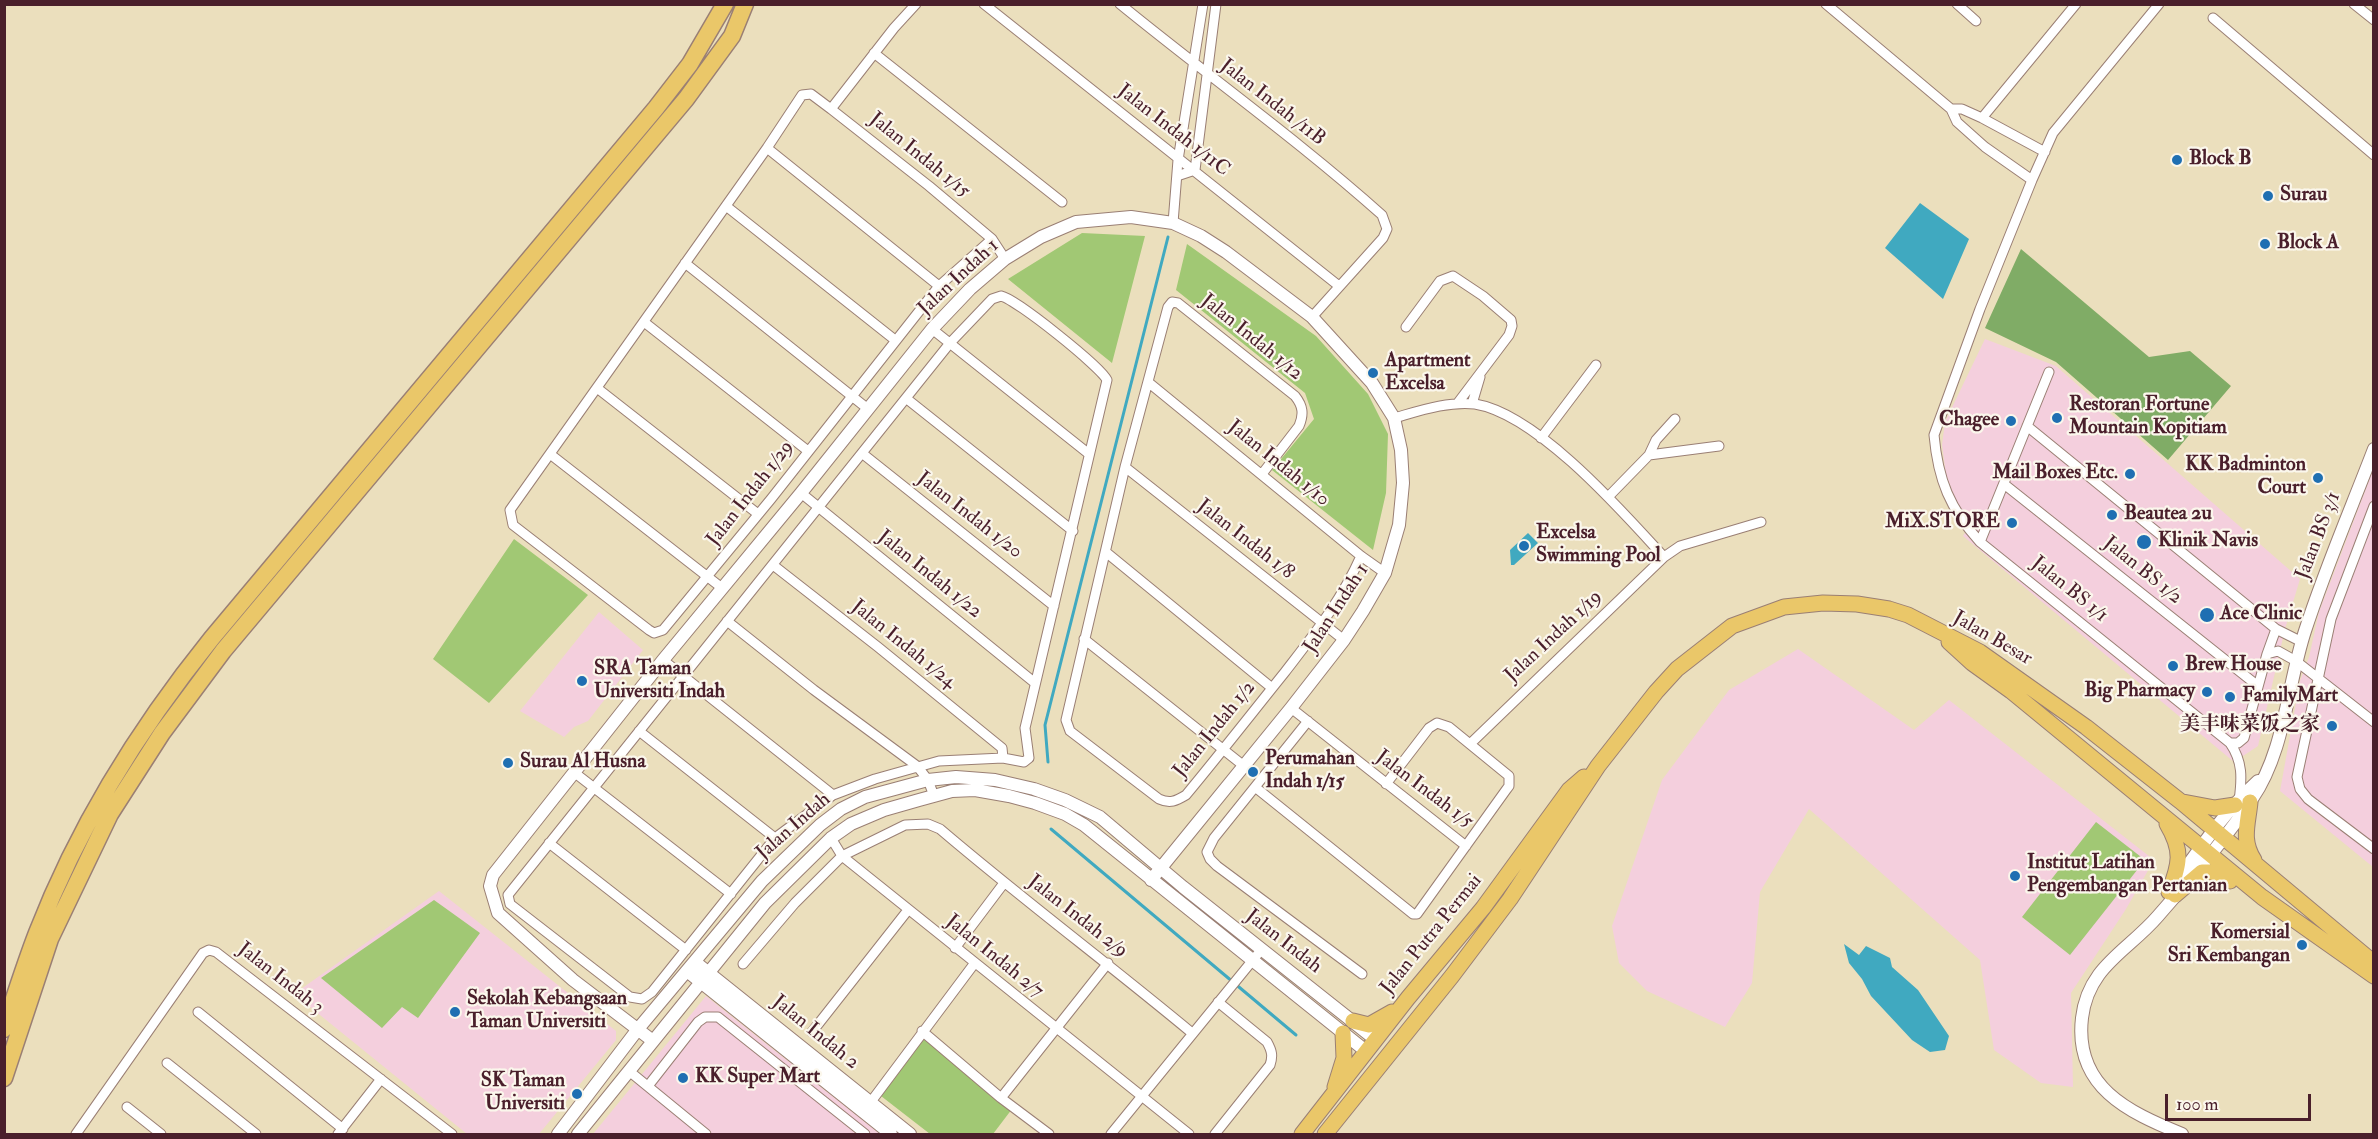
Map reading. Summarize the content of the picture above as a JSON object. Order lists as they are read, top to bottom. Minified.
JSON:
{"streets":{"main road":["Jalan Besar","Jalan Putra Permai"],"street":["Jalan Indah /11B","Jalan Indah 1/11C","Jalan Indah 1/15","Jalan Indah 1","Jalan Indah 1/12","Jalan Indah 1/10","Jalan Indah 1/29","Jalan Indah 1/20","Jalan BS 3/1","Jalan Indah 1/8","Jalan BS 1/2","Jalan Indah 1/22","Jalan BS 1/1","Jalan Indah 1/19","Jalan Indah 1/24","Jalan Indah 1/2","Jalan Indah 1/5","Jalan Indah","Jalan Indah 2/9","Jalan Indah 2/7","Jalan Indah 3","Jalan Indah 2"]},"crossings":[["Jalan Indah /11B","Jalan Indah 1/11C"],["Jalan Indah 1/15","Jalan Indah 1"],["Jalan Indah 1/15","Jalan Indah 1/29"],["Jalan Indah 1","Jalan Indah 1/10"],["Jalan Indah 1","Jalan Indah 1/8"],["Jalan Indah 1","Jalan Indah 1/22"],["Jalan Indah 1","Jalan Indah 1/5"],["Jalan Indah 1","Jalan Indah"],["Jalan Indah 1/12","Jalan Indah 1/10"],["Jalan Indah 1/10","Jalan Indah 1/2"],["Jalan BS 3/1","Jalan BS 1/1"],["Jalan BS 3/1","Jalan Besar"],["Jalan Indah 1/8","Jalan Indah 1/2"],["Jalan Indah 1/19","Jalan Indah 1/5"],["Jalan Besar","Jalan Putra Permai"],["Jalan Indah","Jalan Putra Permai"],["Jalan Indah","Jalan Indah 2/7"],["Jalan Indah","Jalan Indah 2"],["Jalan Indah 2/9","Jalan Indah 2/7"]],"places":["Block B","Surau","Block A","Apartment Excelsa","Restoran Fortune Mountain Kopitiam","Chagee","Mail Boxes Etc.","KK Badminton Court","Beautea 2u","MiX.STORE","Klinik Navis","Excelsa Swimming Pool","Ace Clinic","Brew House","SRA Taman Universiti Indah","Big Pharmacy","FamilyMart","美丰味菜饭之家","Surau Al Husna","Perumahan Indah 1/15","Institut Latihan Pengembangan Pertanian","Komersial Sri Kembangan","Sekolah Kebangsaan Taman Universiti","KK Super Mart","SK Taman Universiti"],"scale_bar":"100 m"}
